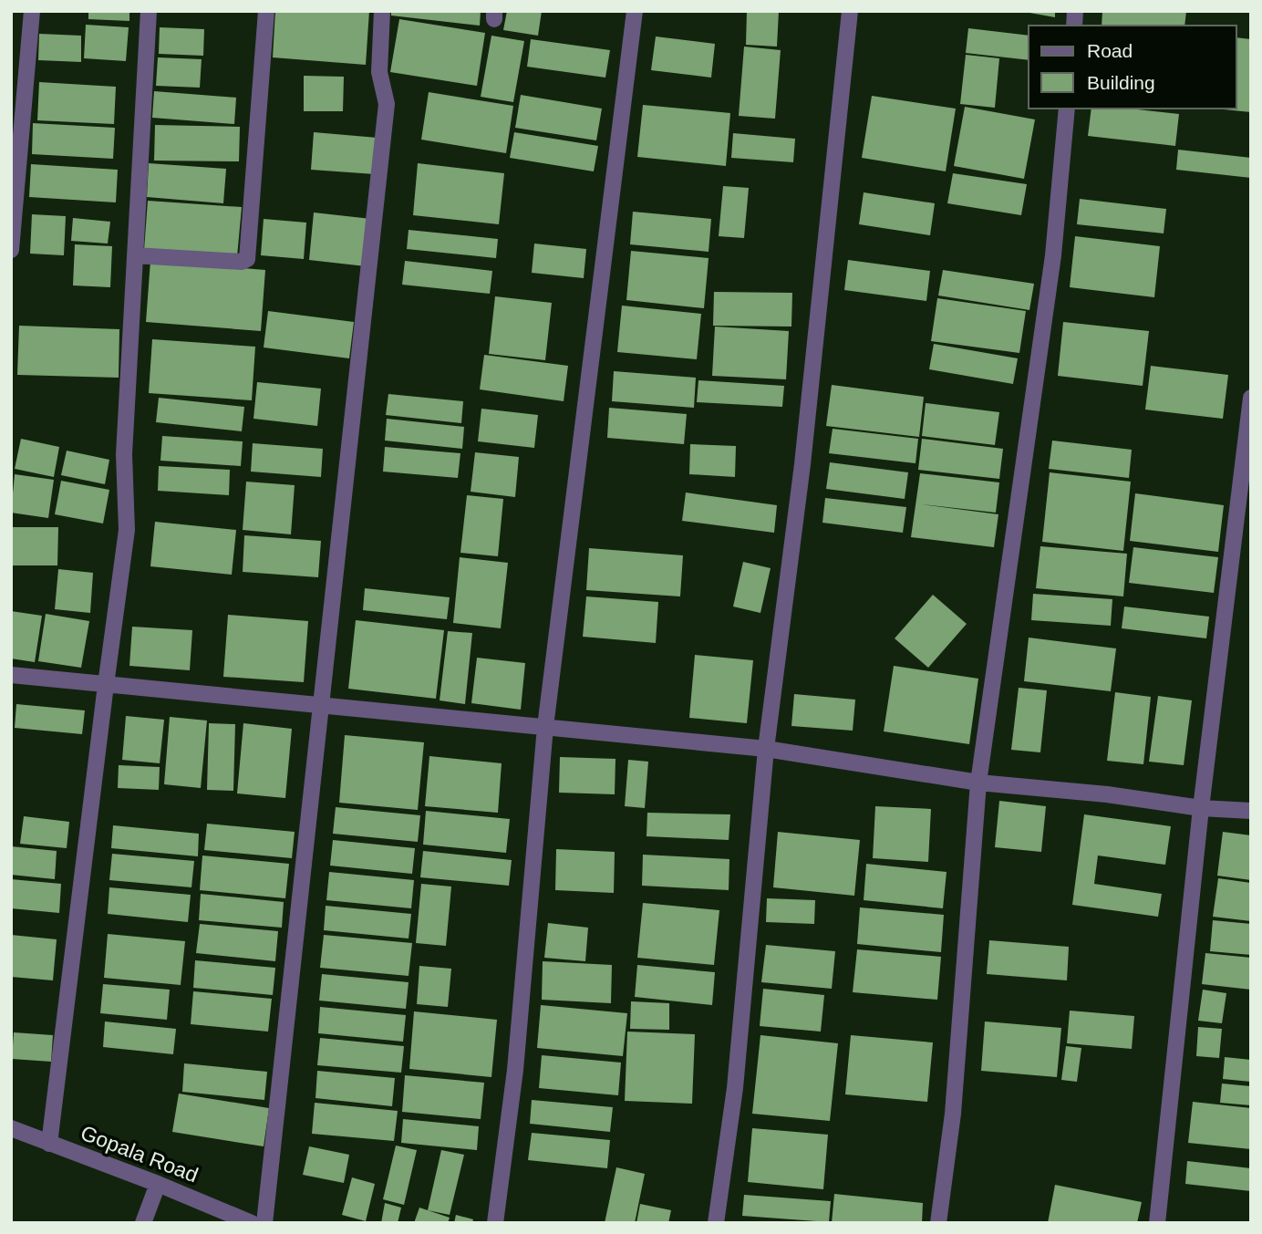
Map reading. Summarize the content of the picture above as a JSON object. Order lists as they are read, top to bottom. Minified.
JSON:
{"streets":{"street":["Gopala Road"]},"legend":["Road","Building"]}
